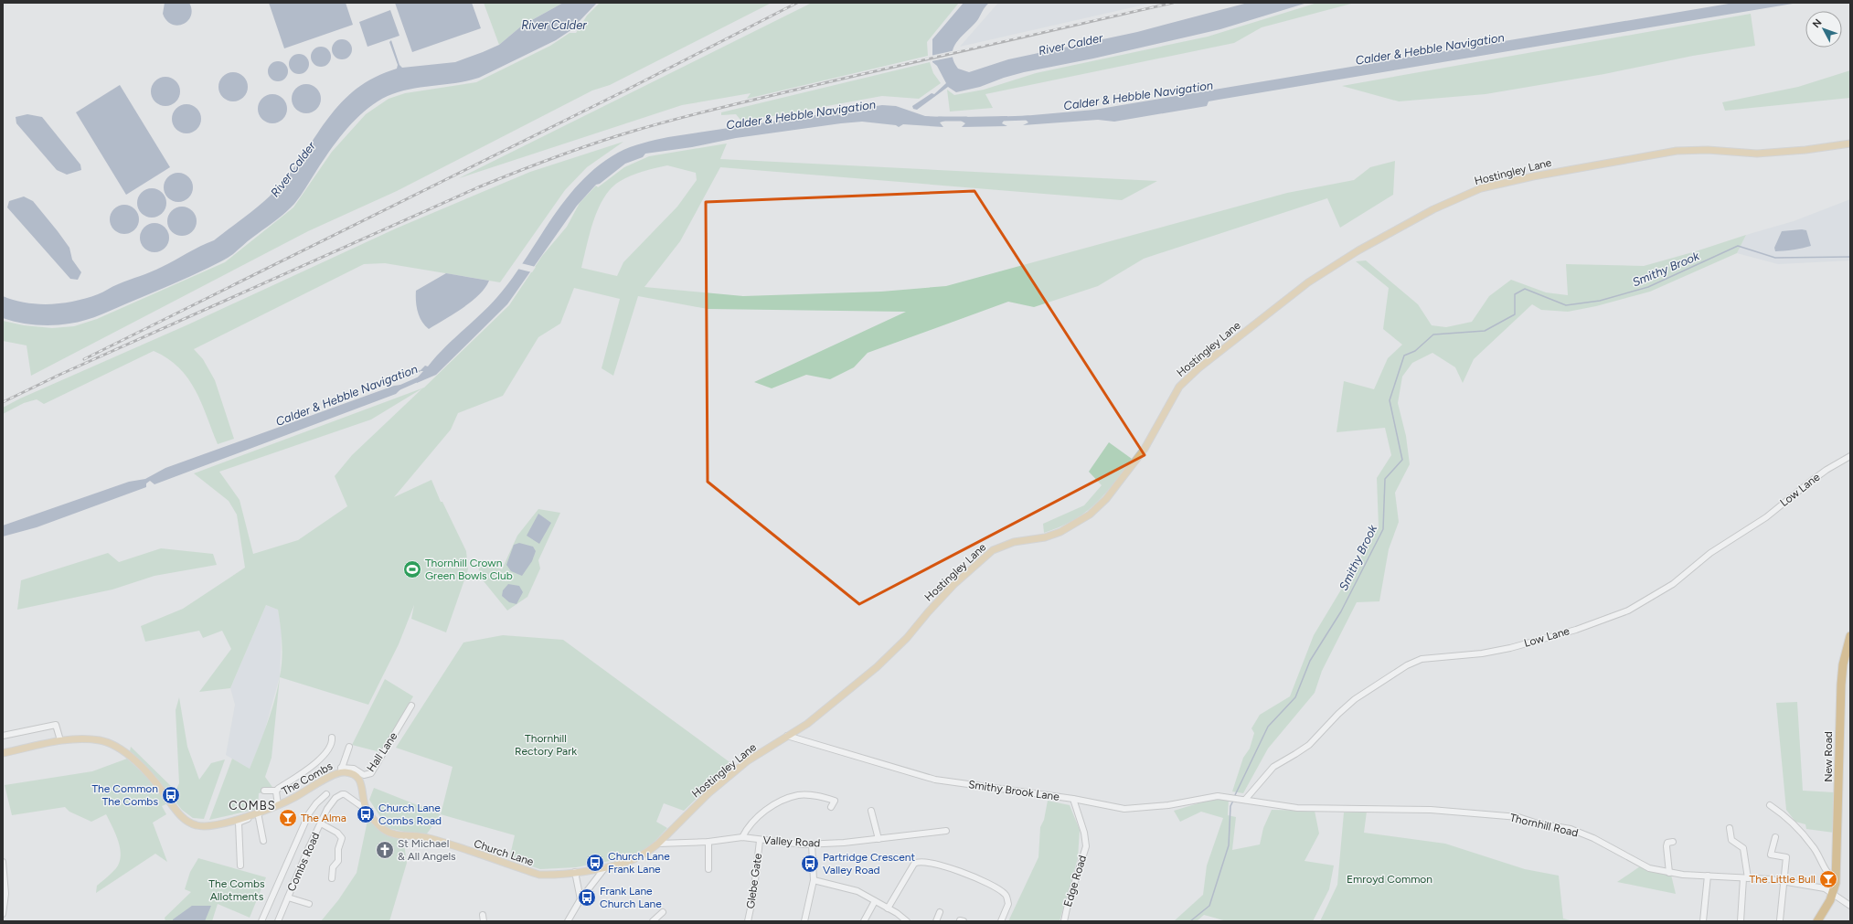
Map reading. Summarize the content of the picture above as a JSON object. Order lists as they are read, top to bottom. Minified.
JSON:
{"streets":{"highway":["New Road"],"main road":["Hostingley Lane","The Combs","Church Lane"],"street":["Low Lane","Hall Lane","Smithy Brook Lane","Thornhill Road","Valley Road","Combs Road","Glebe Gate","Edge Road"]},"crossings":[["Hostingley Lane","Smithy Brook Lane"],["Hostingley Lane","Valley Road"],["Hostingley Lane","Church Lane"],["Low Lane","Smithy Brook Lane"],["Low Lane","Thornhill Road"],["Hall Lane","The Combs"],["Hall Lane","Church Lane"],["New Road","Thornhill Road"],["The Combs","Church Lane"],["Smithy Brook Lane","Thornhill Road"],["Smithy Brook Lane","Edge Road"],["Valley Road","Glebe Gate"],["Church Lane","Combs Road"]],"districts":["COMBS"],"water":["River Calder","Calder & Hebble Navigation","Smithy Brook"],"parks":["Thornhill Rectory Park","Emroyd Common","The Combs Allotments"],"places":{"sports":["Thornhill Crown Green Bowls Club"],"bus stop":["The Common The Combs","Church Lane Combs Road","Church Lane Frank Lane","Partridge Crescent Valley Road","Frank Lane Church Lane"],"bar":["The Alma","The Little Bull"],"church":["St Michael & All Angels"]},"north":"top left"}
